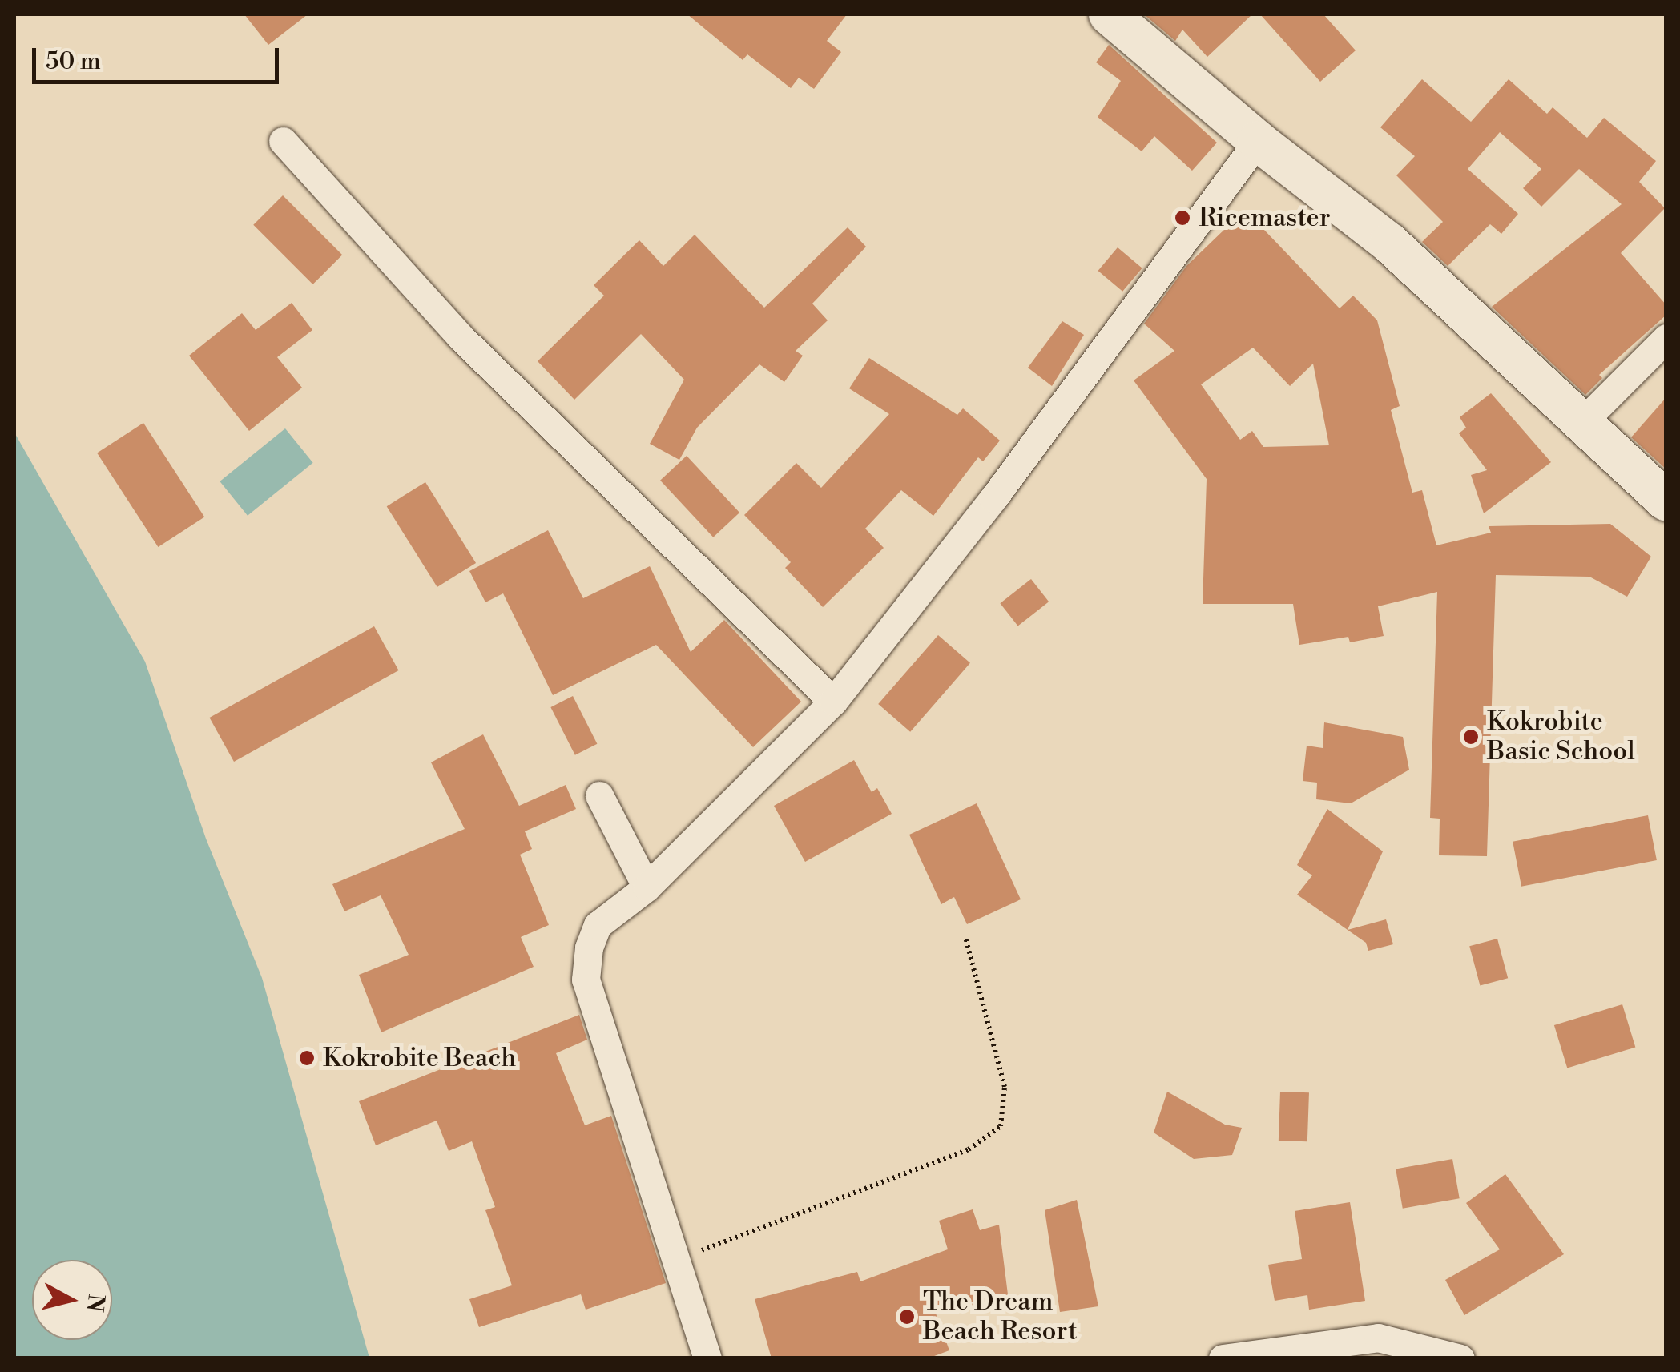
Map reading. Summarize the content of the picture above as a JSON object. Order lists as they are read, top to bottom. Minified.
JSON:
{"places":["Ricemaster","Kokrobite Basic School","Kokrobite Beach","The Dream Beach Resort"],"scale_bar":"50 m","north":"right"}
